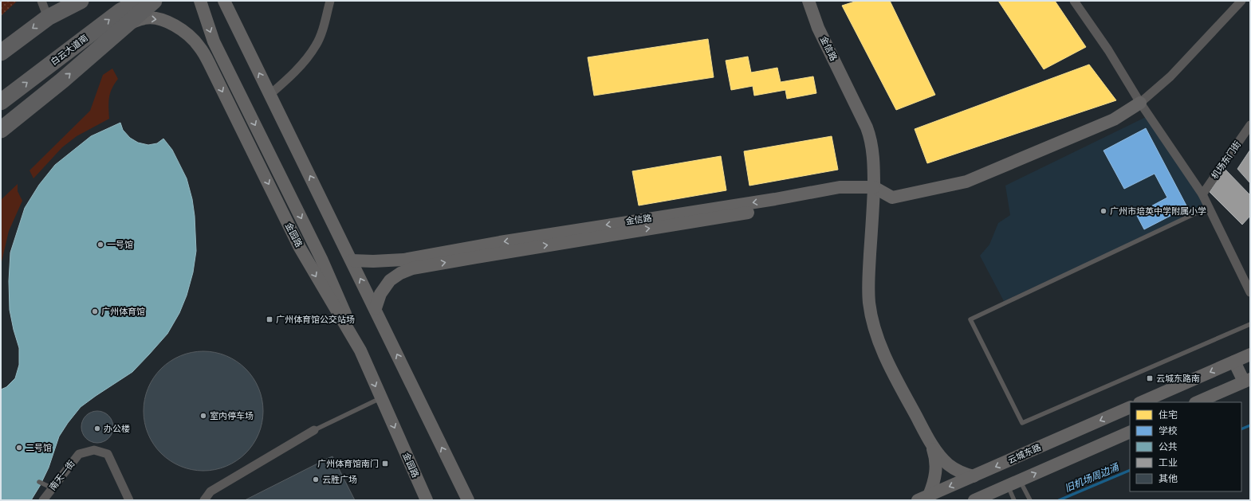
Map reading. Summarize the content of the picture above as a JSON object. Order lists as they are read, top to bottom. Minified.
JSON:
{"streets":{"highway":["白云大道南"],"main road":["金信路","金园路","云城东路"],"street":["机场东门街","南天一街"]},"water":["旧机场周边涌"],"places":{"other":["广州市培英中学附属小学","一号馆","广州体育馆","室内停车场","办公楼","二号馆","云胜广场"],"transit":["广州体育馆公交站场","云城东路南","广州体育馆南门"]},"legend":["住宅","学校","公共","工业","其他"]}
